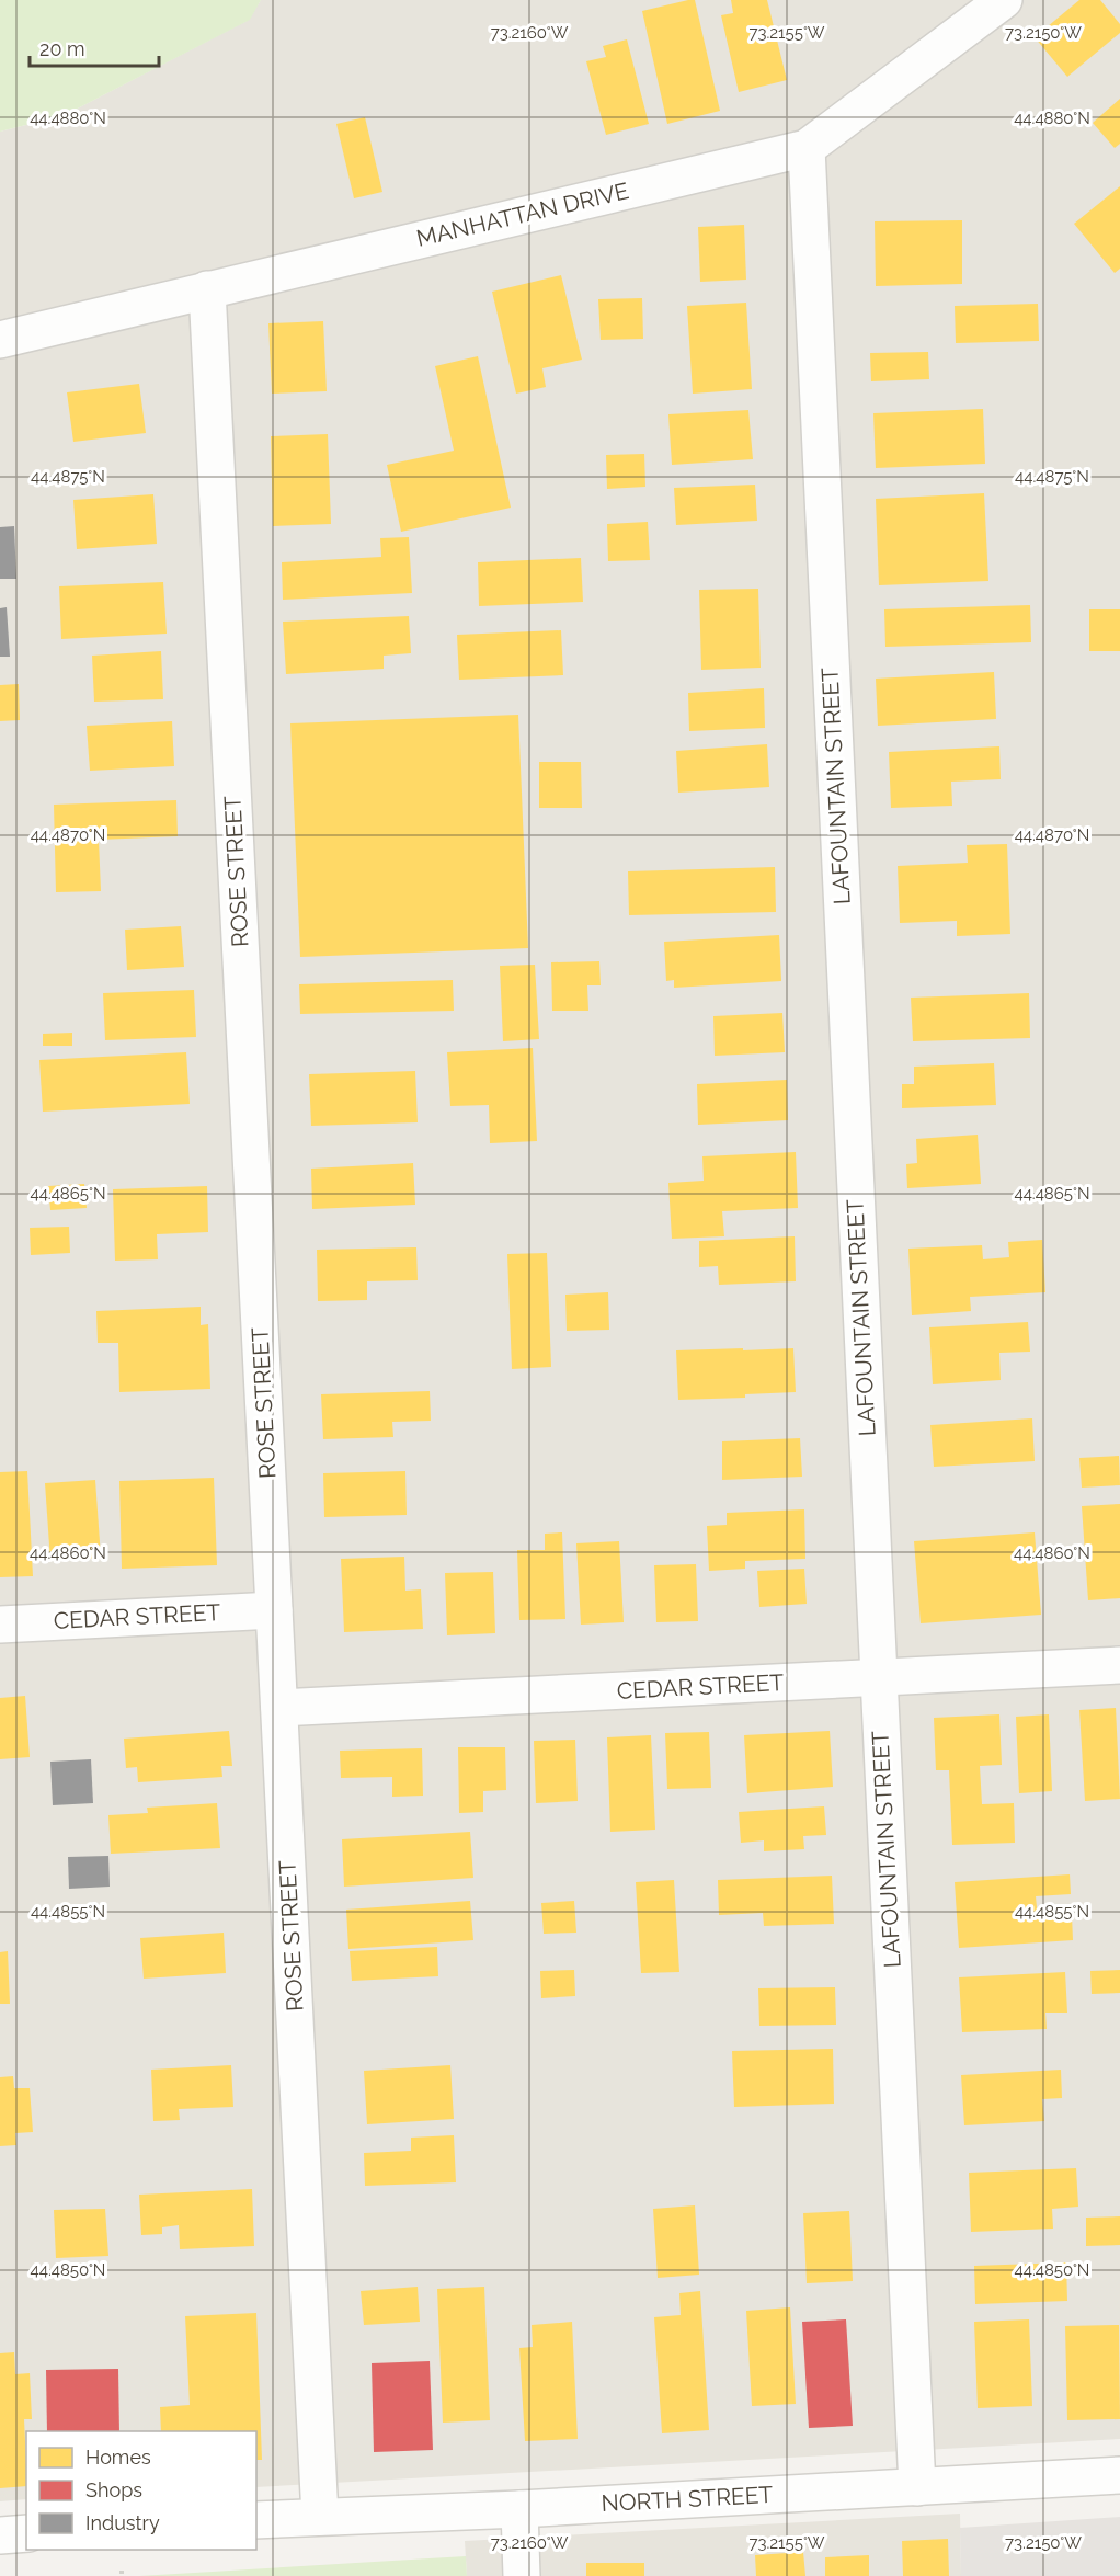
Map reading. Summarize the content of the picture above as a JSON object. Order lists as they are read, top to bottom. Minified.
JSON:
{"streets":{"street":["MANHATTAN DRIVE","LAFOUNTAIN STREET","ROSE STREET","CEDAR STREET","NORTH STREET"]},"crossings":[["MANHATTAN DRIVE","LAFOUNTAIN STREET"],["MANHATTAN DRIVE","ROSE STREET"],["LAFOUNTAIN STREET","CEDAR STREET"],["LAFOUNTAIN STREET","NORTH STREET"],["ROSE STREET","CEDAR STREET"],["ROSE STREET","NORTH STREET"]],"legend":["Homes","Shops","Industry"],"scale_bar":"20 m","coordinates":["73.2160°W","73.2155°W","73.2150°W","44.4880°N","44.4875°N","44.4870°N","44.4865°N","44.4860°N","44.4855°N","44.4850°N"]}
